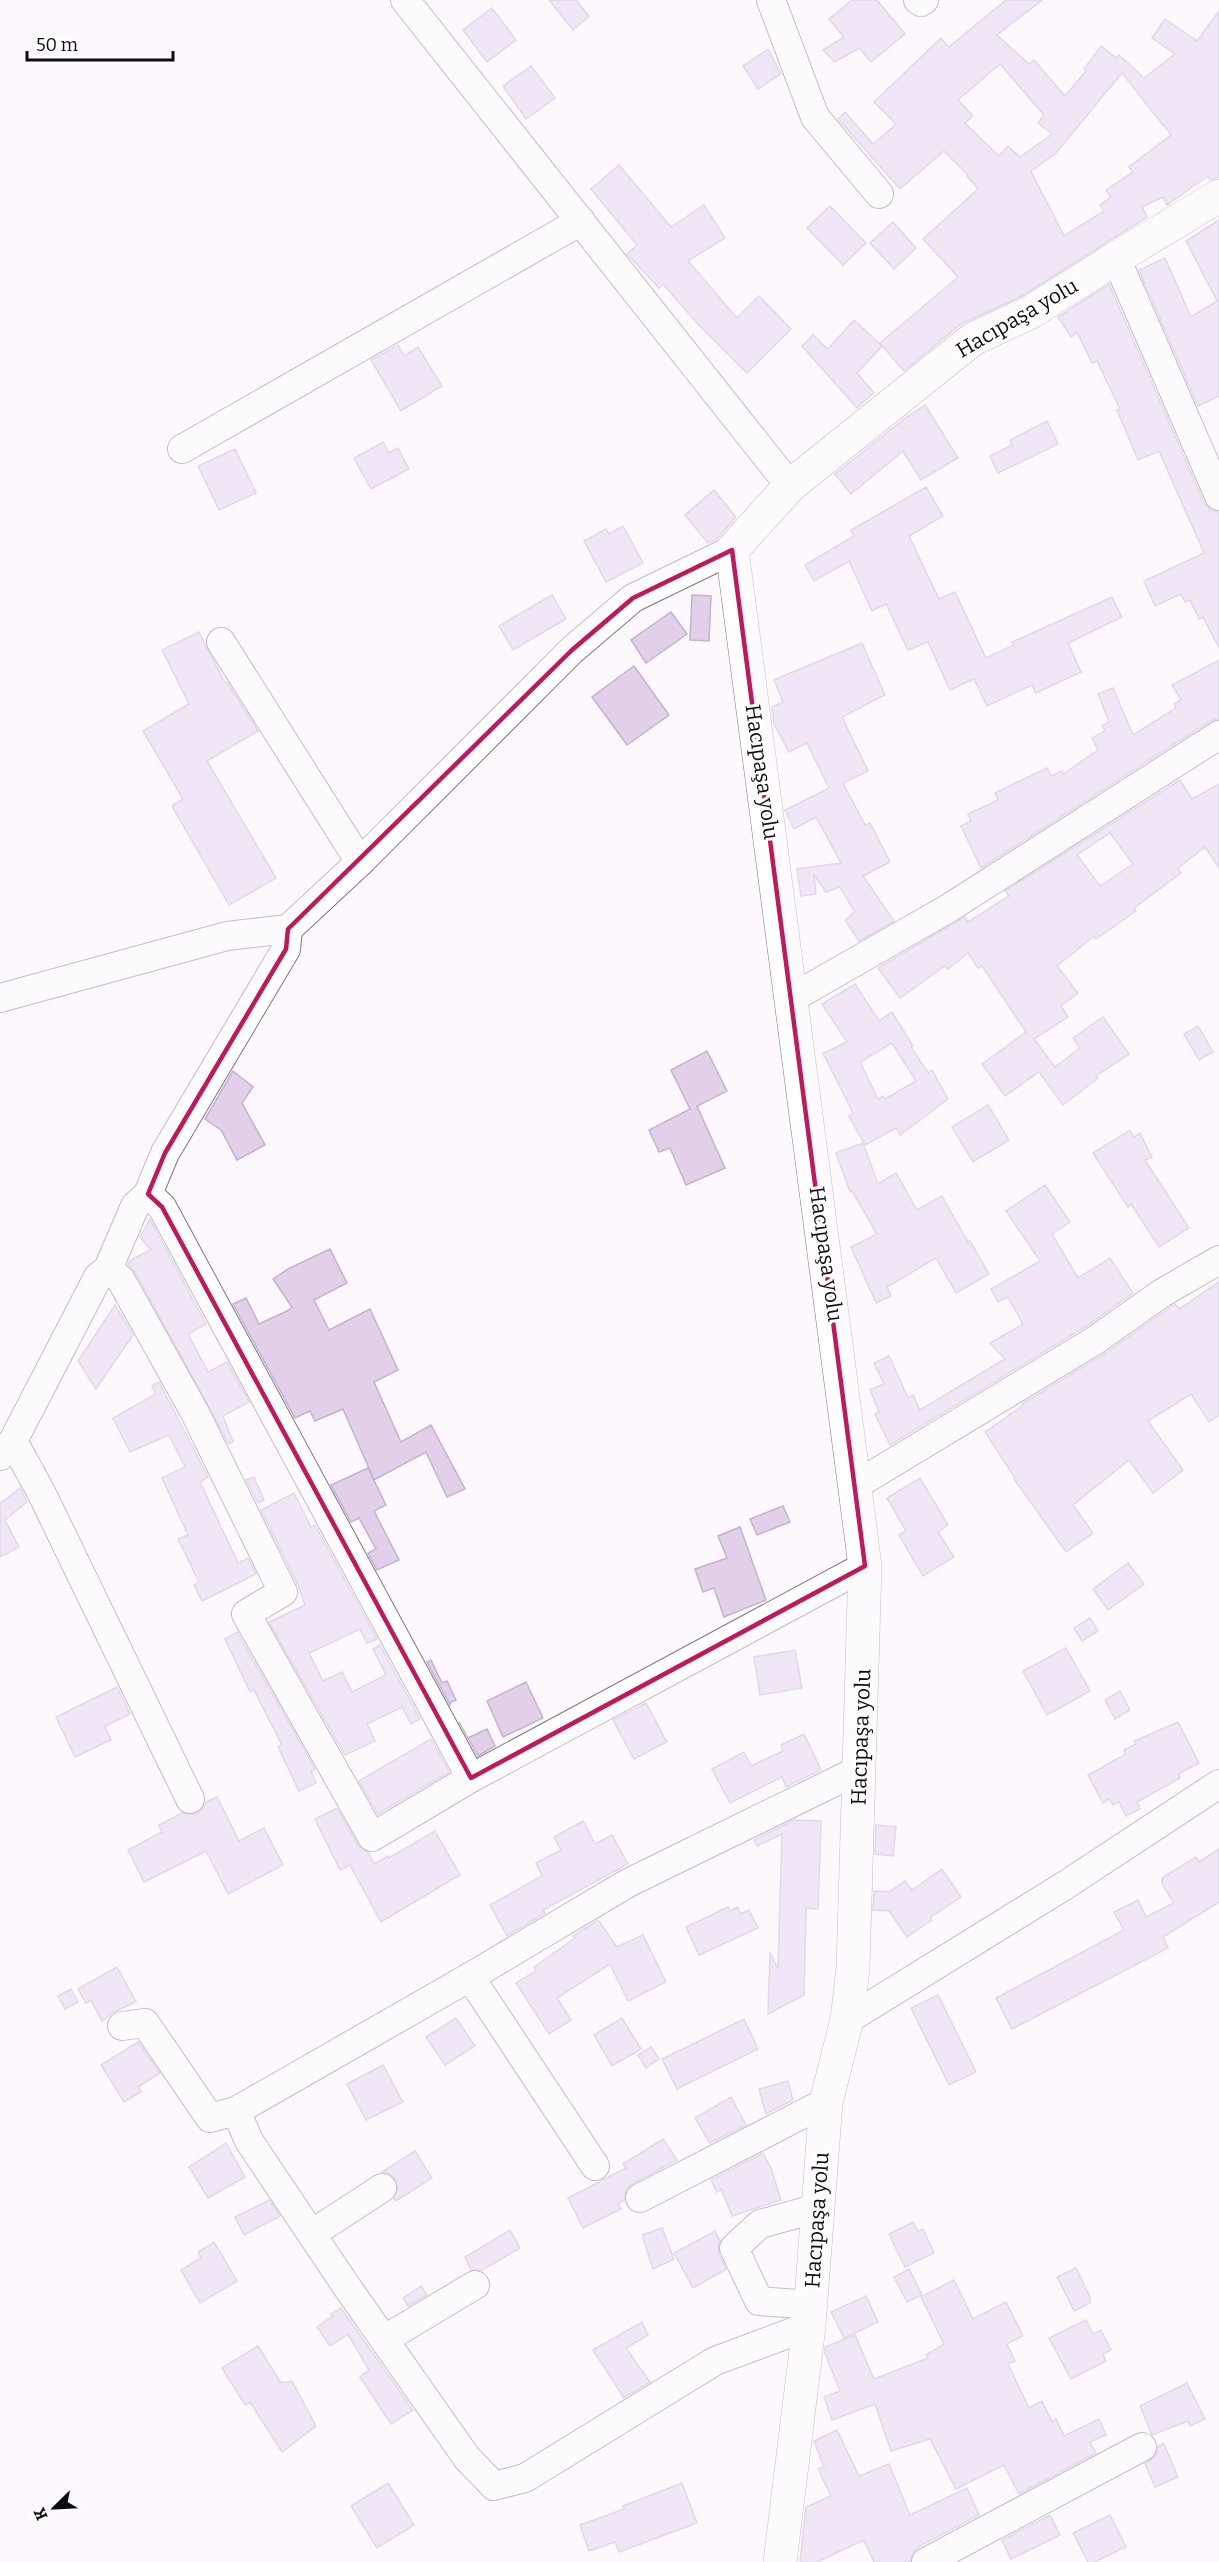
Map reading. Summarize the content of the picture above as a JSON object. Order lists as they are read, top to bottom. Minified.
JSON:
{"streets":{"main road":["Hacıpaşa yolu"]},"scale_bar":"50 m","north":"bottom left"}
